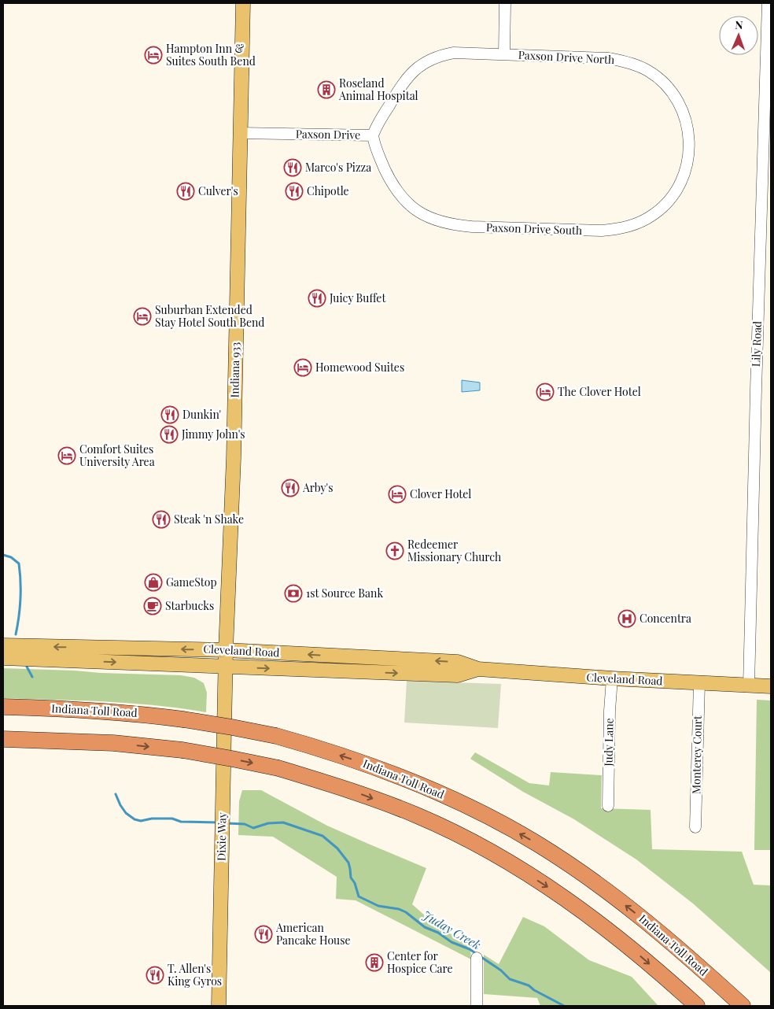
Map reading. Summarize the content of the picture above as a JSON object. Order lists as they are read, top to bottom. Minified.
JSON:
{"streets":{"highway":["Indiana Toll Road"],"main road":["Indiana 933","Cleveland Road","Dixie Way"],"street":["Paxson Drive North","Paxson Drive","Paxson Drive South","Lily Road","Judy Lane","Monterey Court"]},"crossings":[["Paxson Drive North","Paxson Drive"],["Paxson Drive North","Paxson Drive South"],["Paxson Drive","Paxson Drive South"],["Paxson Drive","Indiana 933"],["Lily Road","Cleveland Road"],["Indiana 933","Cleveland Road"],["Indiana 933","Dixie Way"],["Cleveland Road","Judy Lane"],["Cleveland Road","Monterey Court"],["Cleveland Road","Dixie Way"]],"water":["Juday Creek"],"places":{"hotel":["Hampton Inn & Suites South Bend","Suburban Extended Stay Hotel South Bend","Homewood Suites","The Clover Hotel","Comfort Suites University Area","Clover Hotel"],"building":["Roseland Animal Hospital","Center for Hospice Care"],"restaurant":["Marco's Pizza","Culver's","Chipotle","Juicy Buffet","Dunkin'","Jimmy John's","Arby's","Steak 'n Shake","American Pancake House","T. Allen's King Gyros"],"church":["Redeemer Missionary Church"],"shop":["GameStop"],"bank":["1st Source Bank"],"cafe":["Starbucks"],"hospital":["Concentra"]},"north":"top"}
